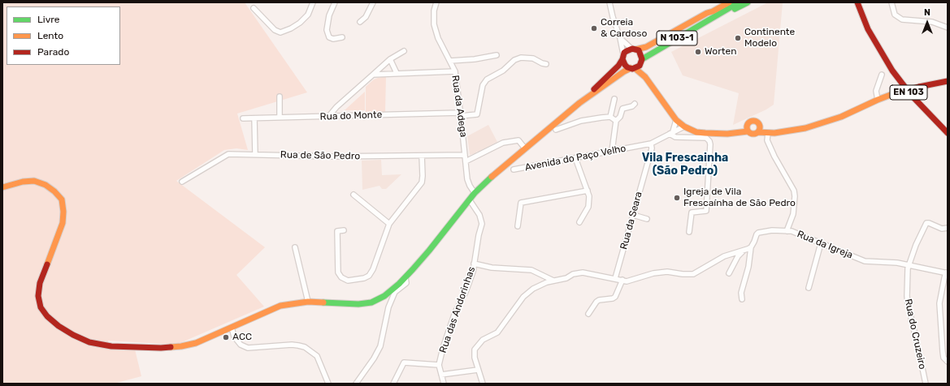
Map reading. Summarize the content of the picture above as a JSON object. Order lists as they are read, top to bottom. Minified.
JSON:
{"streets":{"main road":["N 103-1","EN 103"],"street":["Rua da Adega","Rua do Monte","Rua de São Pedro","Avenida do Paço Velho","Rua da Seara","Rua da Igreja","Rua das Andorinhas","Rua do Cruzeiro"]},"crossings":[["Rua da Adega","Rua do Monte"],["Rua da Adega","Rua de São Pedro"],["Avenida do Paço Velho","Rua da Seara"],["Rua da Igreja","Rua do Cruzeiro"]],"districts":["Vila Frescainha (São Pedro)"],"places":["Correia & Cardoso","Continente Modelo","Worten","Igreja de Vila Frescaínha de São Pedro","ACC"],"legend":["Livre","Lento","Parado"],"north":"top"}
